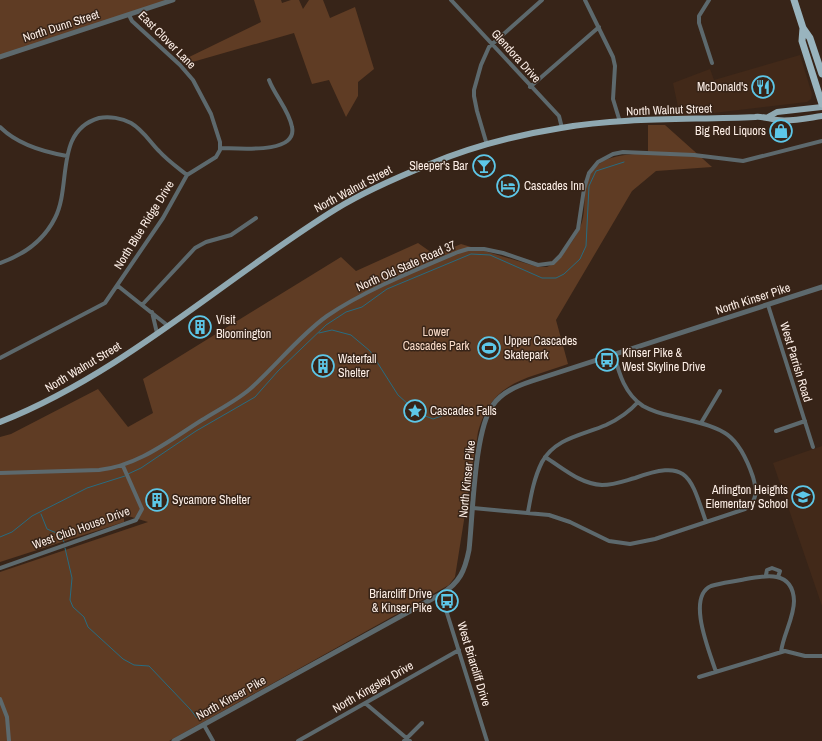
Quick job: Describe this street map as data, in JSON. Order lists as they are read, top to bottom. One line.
{"streets":{"main road":["North Walnut Street"],"street":["North Dunn Street","East Clover Lane","Glendora Drive","North Blue Ridge Drive","North Old State Road 37","North Kinser Pike","West Parrish Road","West Club House Drive","West Briarcliff Drive","North Kingsley Drive"]},"crossings":[["North Dunn Street","East Clover Lane"],["Glendora Drive","North Walnut Street"],["North Old State Road 37","West Club House Drive"],["North Kinser Pike","West Parrish Road"],["North Kinser Pike","West Briarcliff Drive"],["West Briarcliff Drive","North Kingsley Drive"]],"parks":["Lower Cascades Park"],"places":{"restaurant":["McDonald's"],"shop":["Big Red Liquors"],"bar":["Sleeper's Bar"],"hotel":["Cascades Inn"],"building":["Visit Bloomington","Waterfall Shelter","Sycamore Shelter"],"sports":["Upper Cascades Skatepark"],"bus stop":["Kinser Pike & West Skyline Drive","Briarcliff Drive & Kinser Pike"],"place":["Cascades Falls"],"school or university":["Arlington Heights Elementary School"]}}
